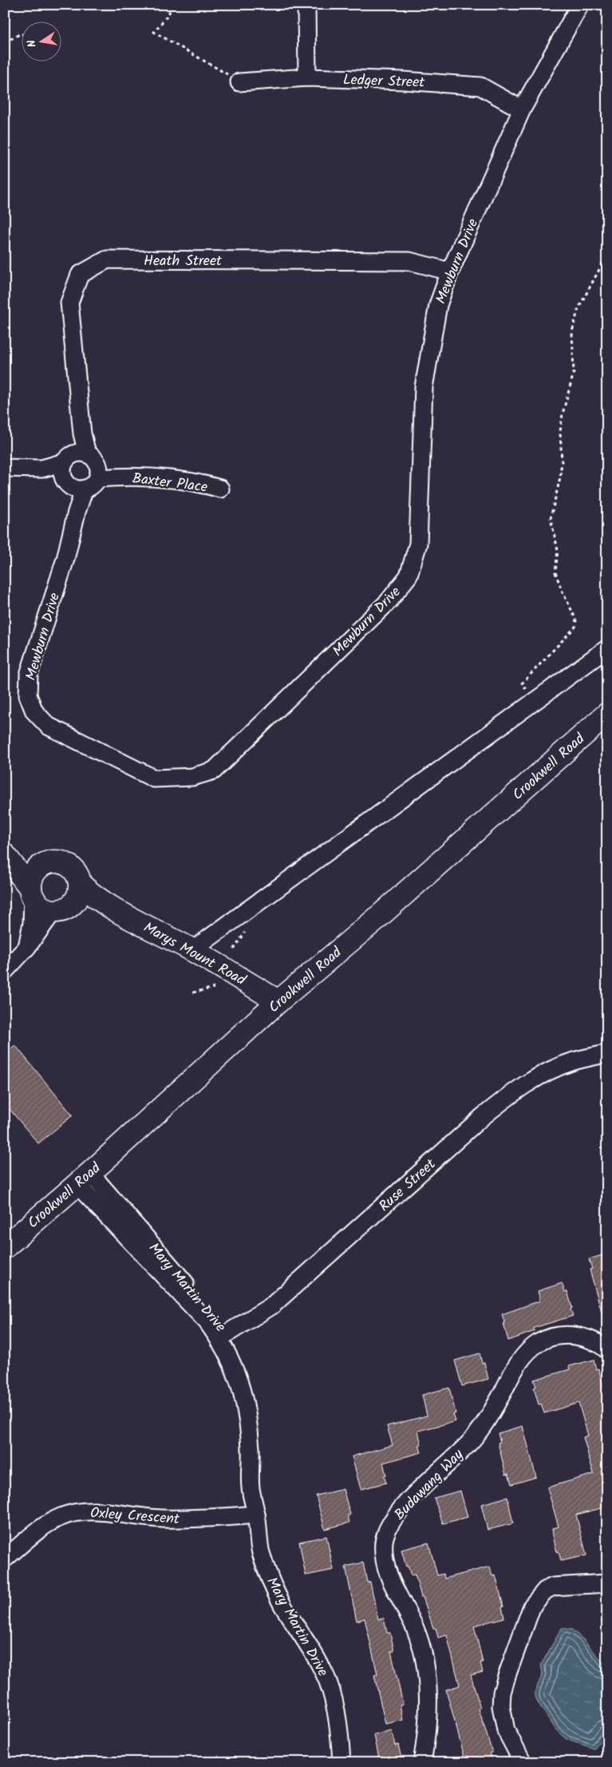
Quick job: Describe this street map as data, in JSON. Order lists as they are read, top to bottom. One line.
{"streets":{"main road":["Crookwell Road","Marys Mount Road"],"street":["Ledger Street","Heath Street","Mewburn Drive","Baxter Place","Ruse Street","Mary Martin Drive","Budawang Way","Oxley Crescent"]},"crossings":[["Ledger Street","Mewburn Drive"],["Heath Street","Mewburn Drive"],["Heath Street","Baxter Place"],["Mewburn Drive","Baxter Place"],["Crookwell Road","Marys Mount Road"],["Crookwell Road","Mary Martin Drive"],["Ruse Street","Mary Martin Drive"],["Mary Martin Drive","Oxley Crescent"]],"north":"left"}
